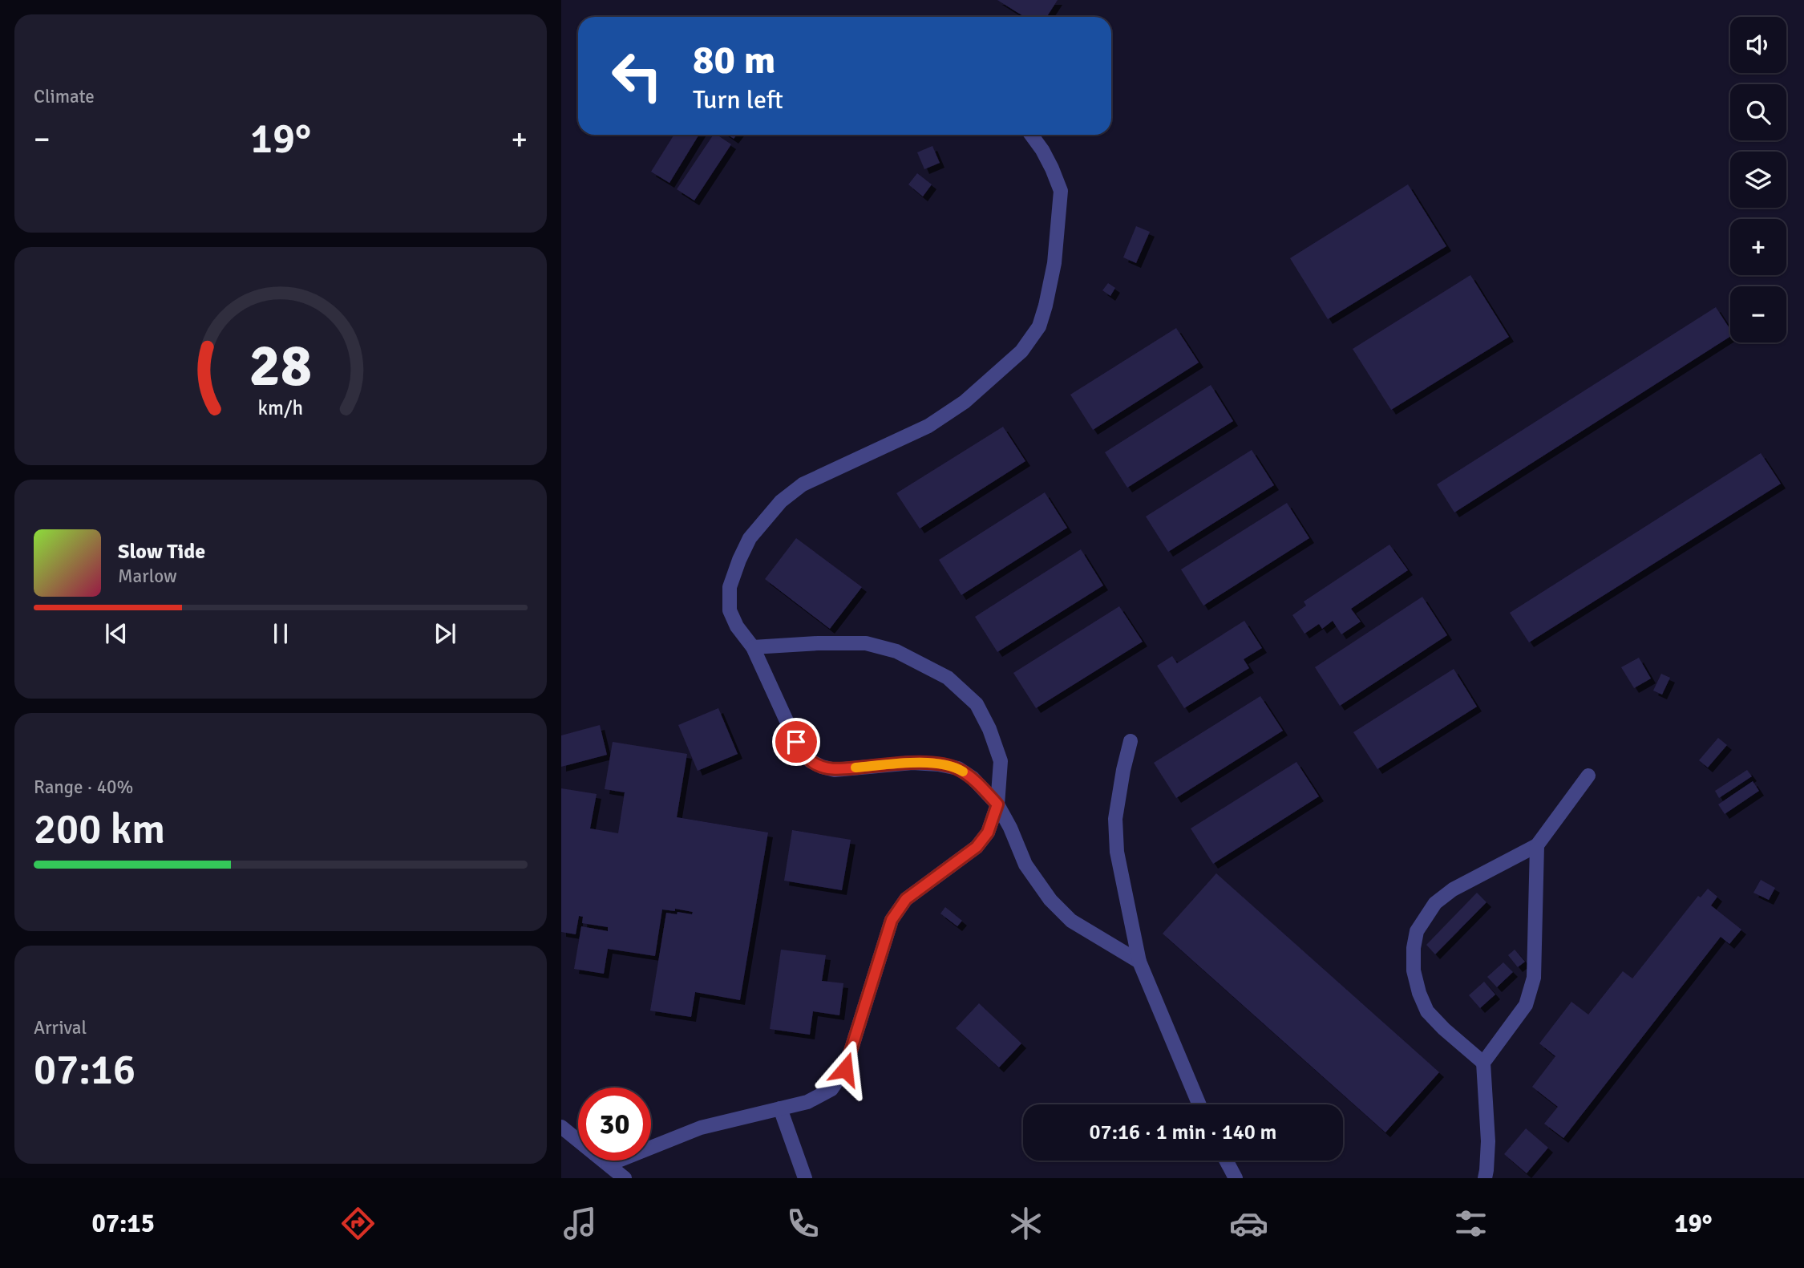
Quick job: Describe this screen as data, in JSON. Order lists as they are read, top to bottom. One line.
{"page":{"tile":["Climate",["Range · 40%","200 km"],["Arrival","07:16"]],"map_buttons":["+","−"],"turn":["80 m","Turn left"],"heat":["−","19°","+"],"song":["Slow Tide","Marlow"],"limit":"30","trip":"07:16 · 1 min · 140 m","tabs":["07:15","19°"],"gauge":["28","km/h"]}}
